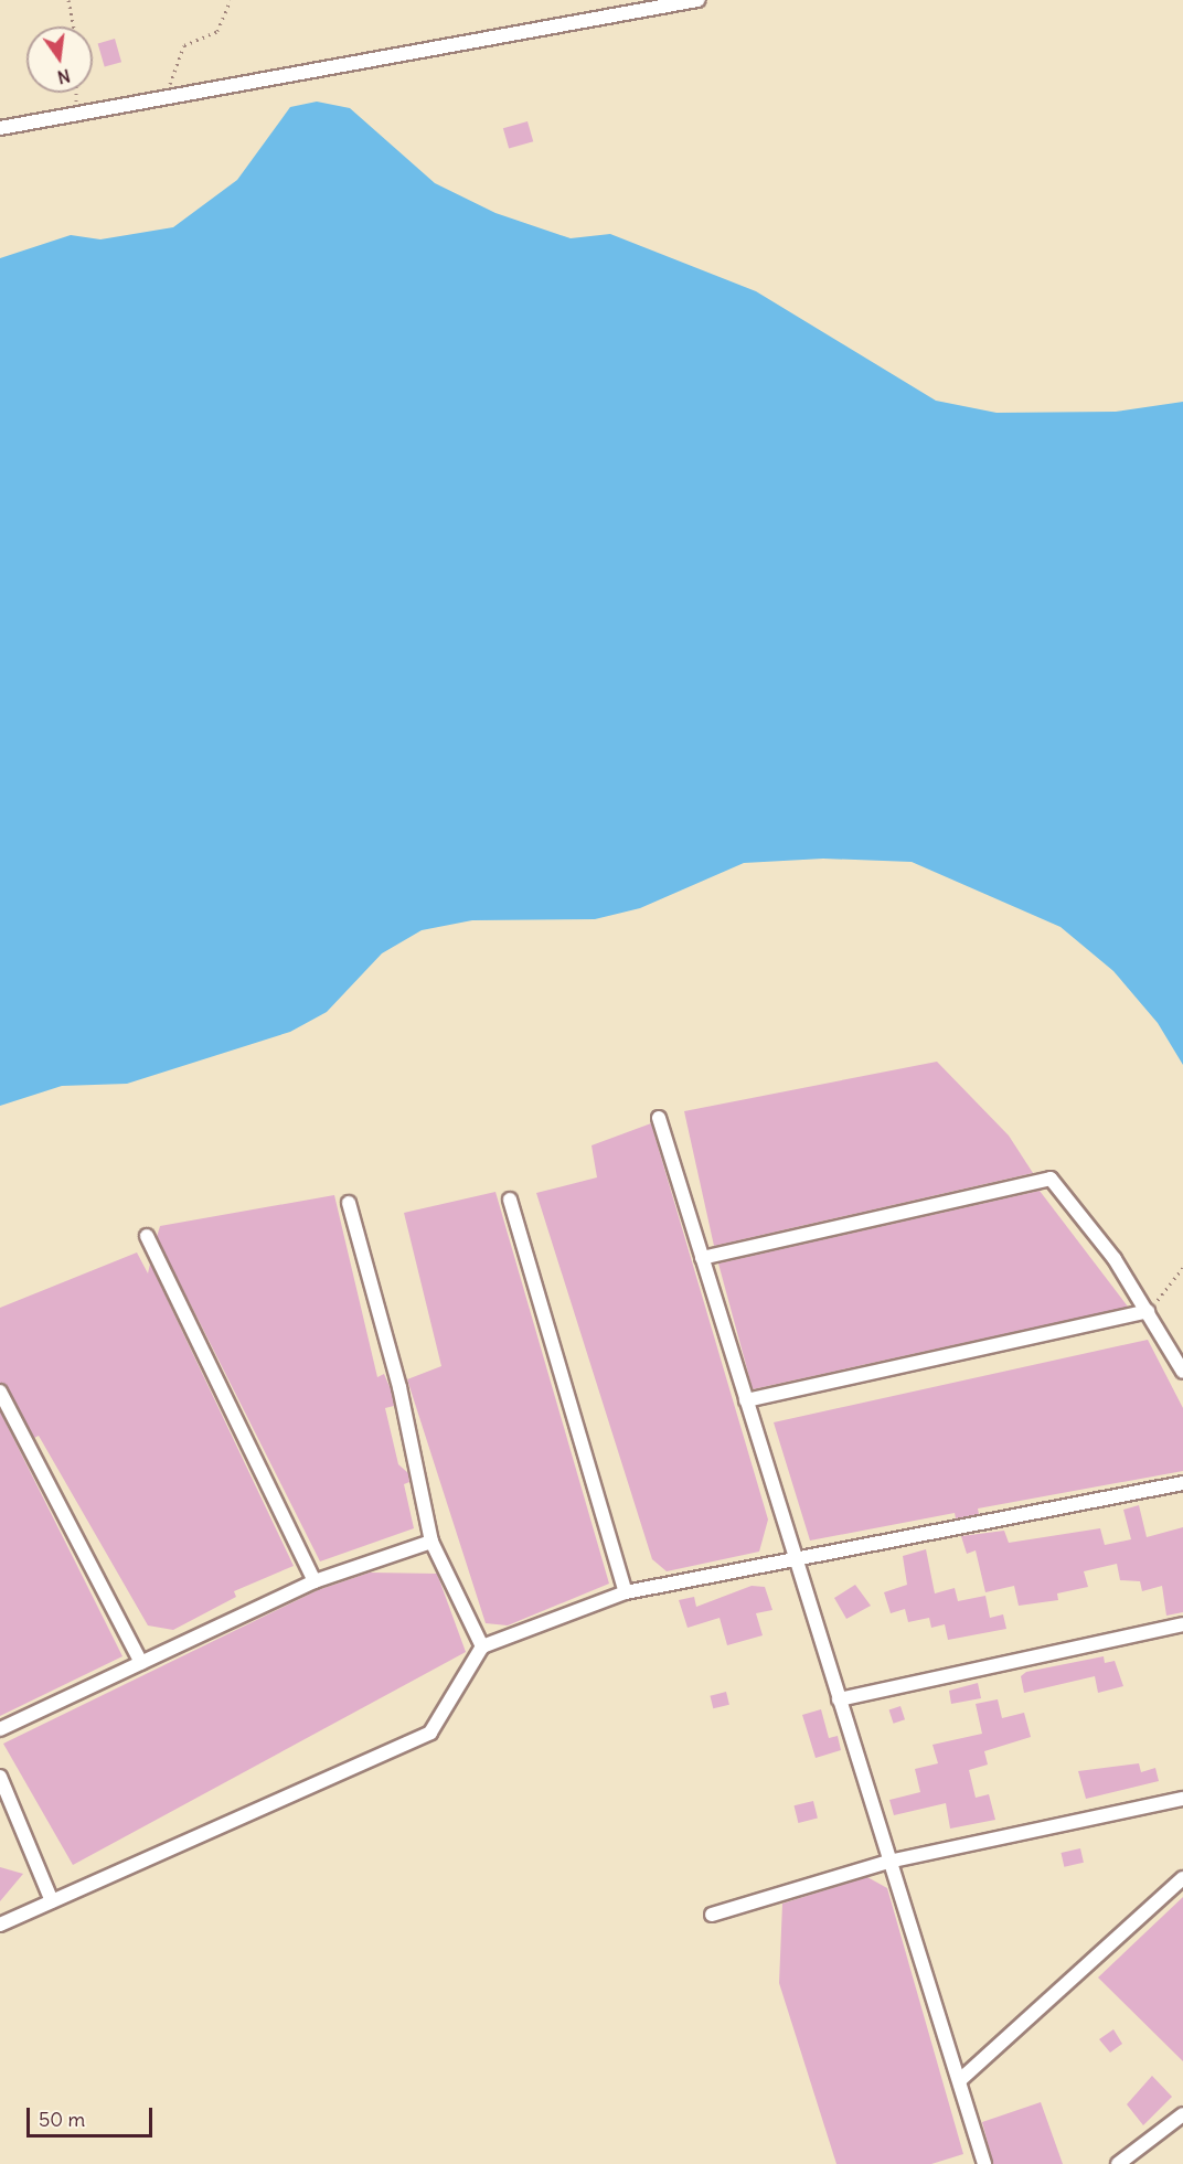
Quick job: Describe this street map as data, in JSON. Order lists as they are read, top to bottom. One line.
{"scale_bar":"50 m","north":"bottom"}
